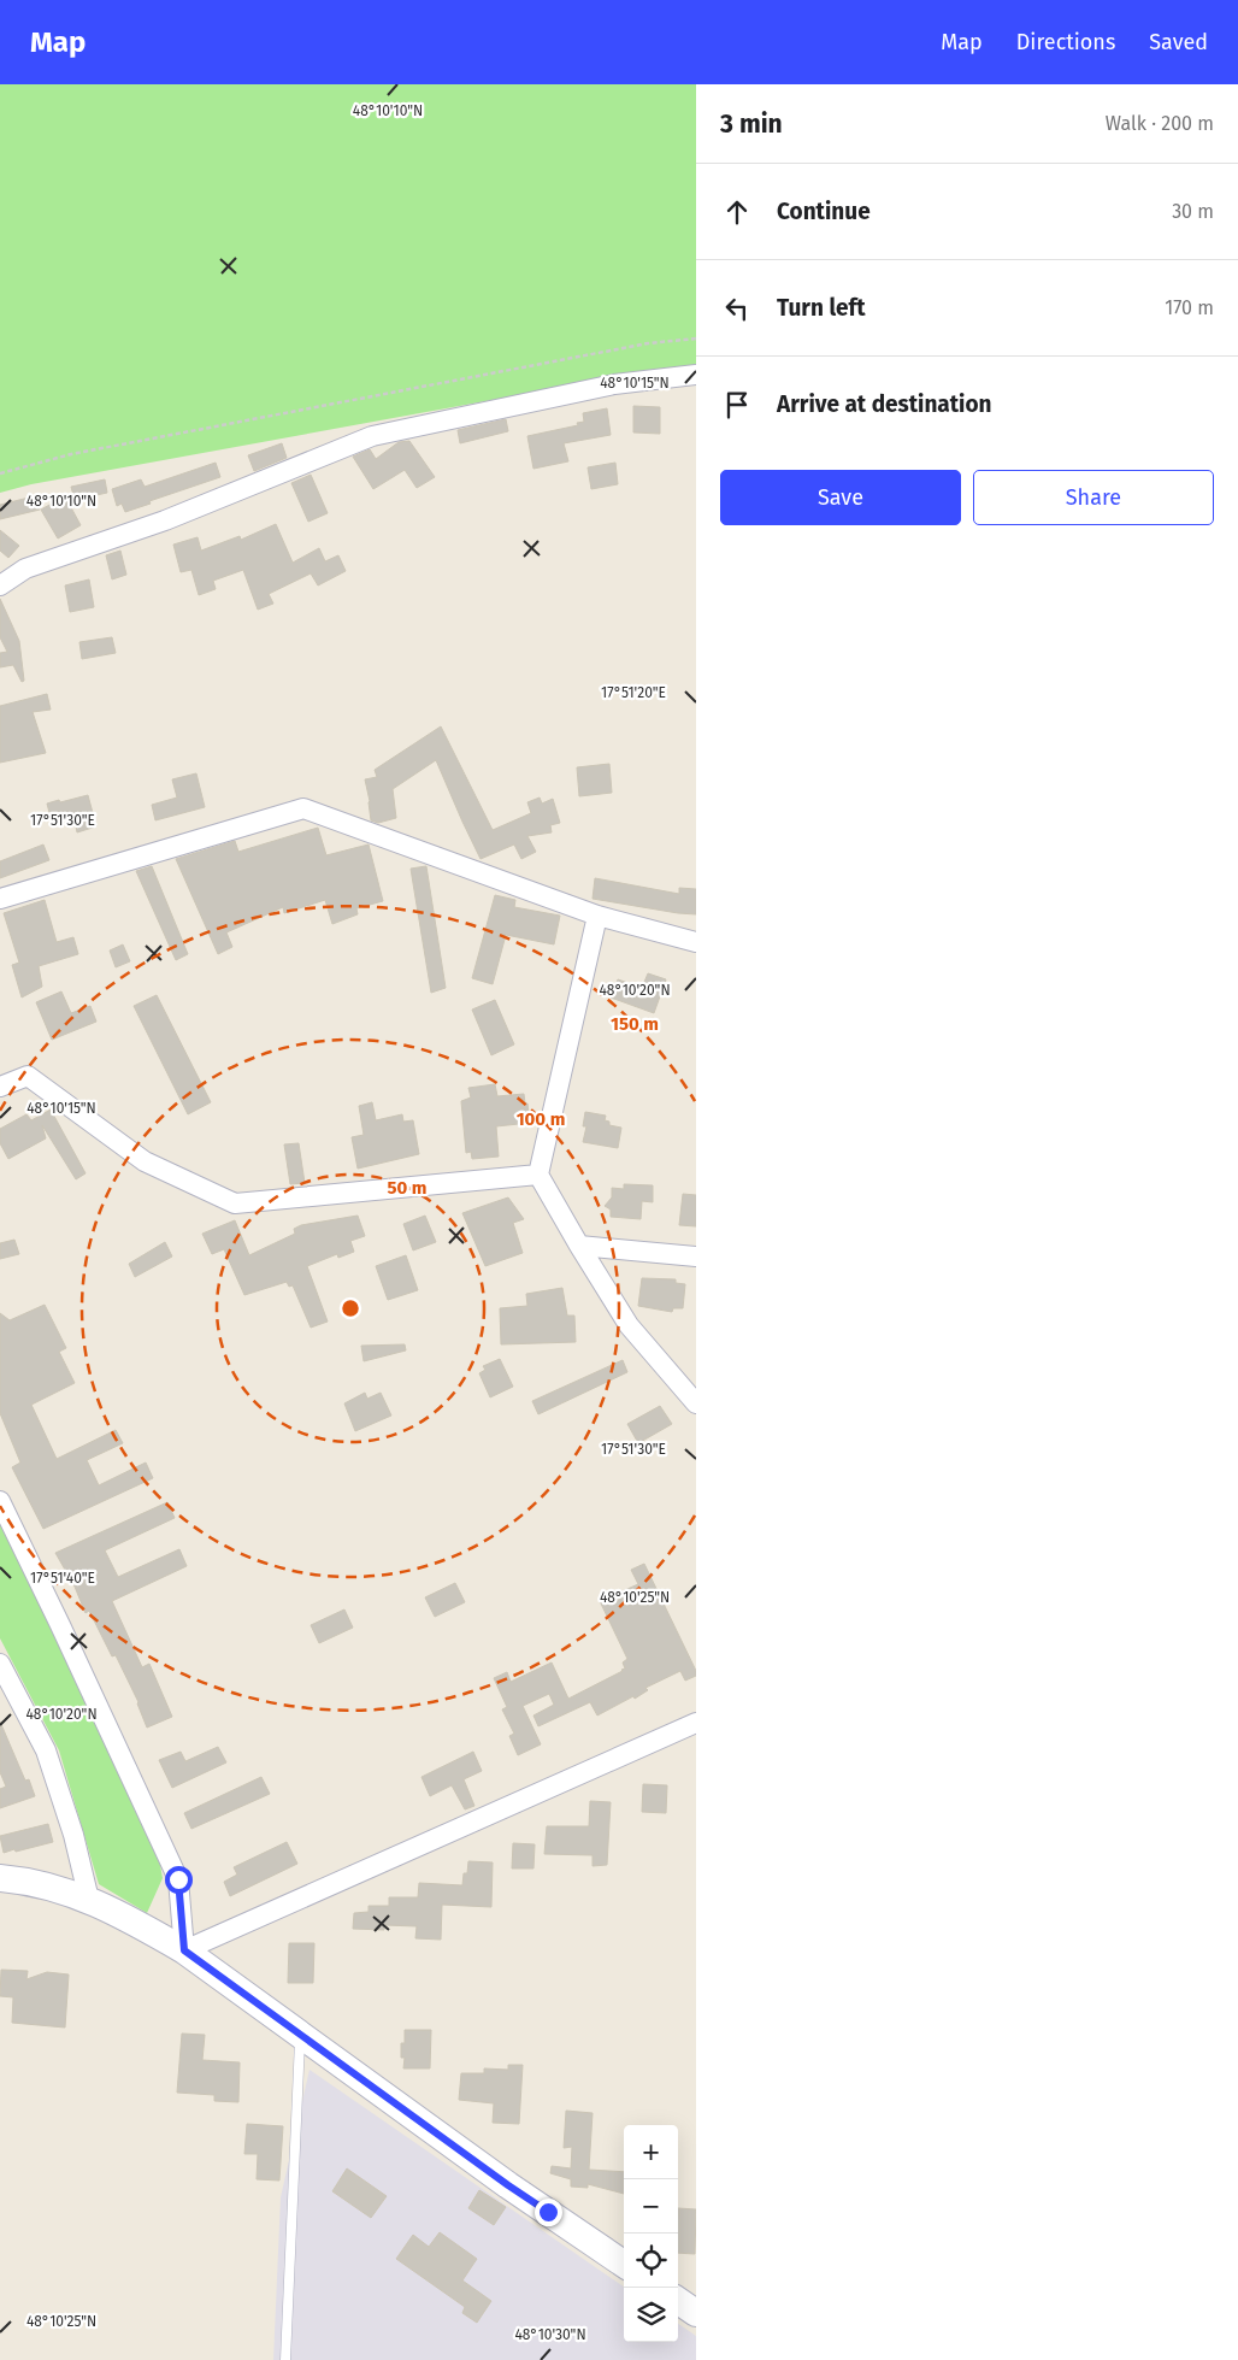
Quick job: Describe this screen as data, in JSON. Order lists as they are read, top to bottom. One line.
{"page":{"header":"Map","nav":["Map","Directions","Saved"],"heading":["3 min","Walk · 200 m"],"list":[["Continue","30 m"],["Turn left","170 m"],"Arrive at destination"],"buttons":["Save","Share"],"map_buttons":["+","−"]},"coordinates":["48°10'10\"N","48°10'15\"N","17°51'20\"E","17°51'30\"E","48°10'20\"N","17°51'40\"E","48°10'25\"N","48°10'30\"N"],"rings":["150 m","100 m","50 m"]}
